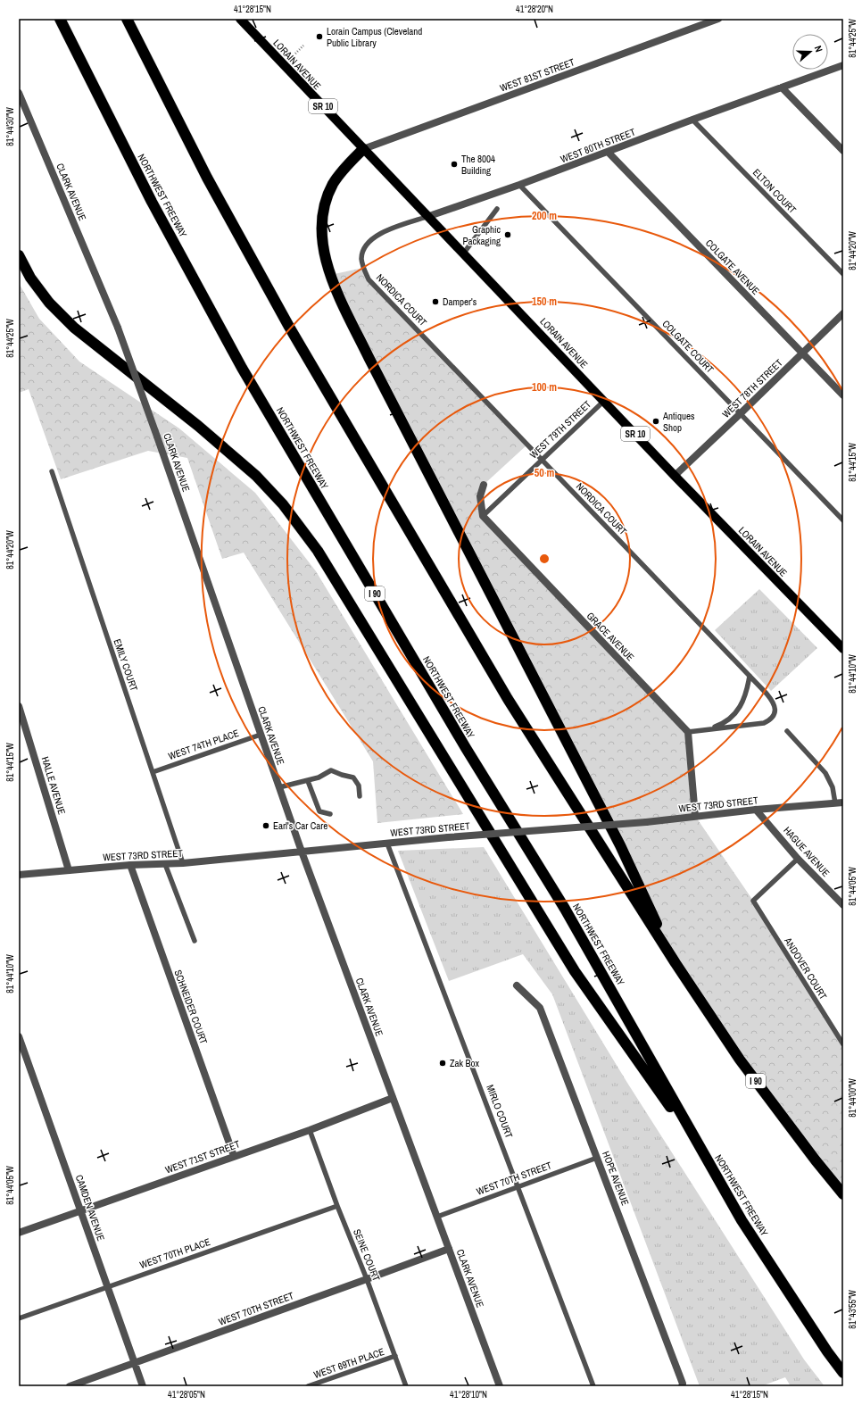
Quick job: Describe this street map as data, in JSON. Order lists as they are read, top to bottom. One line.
{"streets":{"highway":["NORTHWEST FREEWAY","I 90"],"main road":["LORAIN AVENUE","SR 10"],"street":["WEST 81ST STREET","WEST 80TH STREET","CLARK AVENUE","COLGATE AVENUE","WEST 78TH STREET","GRACE AVENUE","HALLE AVENUE","WEST 73RD STREET","HAGUE AVENUE","SCHNEIDER COURT","WEST 71ST STREET","WEST 70TH STREET","HOPE AVENUE","CAMDEN AVENUE"],"lane":["ELTON COURT","NORDICA COURT","COLGATE COURT","WEST 79TH STREET","EMILY COURT","WEST 74TH PLACE","ANDOVER COURT","MIRLO COURT","WEST 70TH PLACE","SEINE COURT","WEST 69TH PLACE"]},"crossings":[["LORAIN AVENUE","WEST 81ST STREET"],["LORAIN AVENUE","WEST 80TH STREET"],["LORAIN AVENUE","WEST 78TH STREET"],["LORAIN AVENUE","WEST 79TH STREET"],["WEST 80TH STREET","ELTON COURT"],["WEST 80TH STREET","COLGATE AVENUE"],["WEST 80TH STREET","NORDICA COURT"],["WEST 80TH STREET","COLGATE COURT"],["CLARK AVENUE","WEST 74TH PLACE"],["CLARK AVENUE","WEST 73RD STREET"],["CLARK AVENUE","WEST 71ST STREET"],["CLARK AVENUE","WEST 70TH STREET"],["COLGATE AVENUE","WEST 78TH STREET"],["NORDICA COURT","WEST 79TH STREET"],["COLGATE COURT","WEST 78TH STREET"],["WEST 79TH STREET","GRACE AVENUE"],["EMILY COURT","WEST 74TH PLACE"],["EMILY COURT","WEST 73RD STREET"],["HALLE AVENUE","WEST 73RD STREET"],["WEST 73RD STREET","HAGUE AVENUE"],["WEST 73RD STREET","SCHNEIDER COURT"],["WEST 73RD STREET","MIRLO COURT"],["HAGUE AVENUE","ANDOVER COURT"],["SCHNEIDER COURT","WEST 71ST STREET"],["MIRLO COURT","WEST 70TH STREET"],["WEST 71ST STREET","CAMDEN AVENUE"],["WEST 71ST STREET","SEINE COURT"],["WEST 70TH STREET","HOPE AVENUE"],["WEST 70TH STREET","CAMDEN AVENUE"],["WEST 70TH STREET","SEINE COURT"],["CAMDEN AVENUE","WEST 70TH PLACE"],["WEST 70TH PLACE","SEINE COURT"],["SEINE COURT","WEST 69TH PLACE"]],"places":["Lorain Campus (Cleveland Public Library","The 8004 Building","Graphic Packaging","Damper's","Antiques Shop","Earl's Car Care","Zak Box"],"north":"right","coordinates":["41°28'15\"N","41°28'20\"N","81°44'25\"W","81°44'30\"W","81°44'20\"W","81°44'15\"W","81°44'10\"W","81°44'05\"W","81°44'00\"W","81°43'55\"W","41°28'05\"N","41°28'10\"N"],"rings":["200 m","150 m","100 m","50 m"]}
